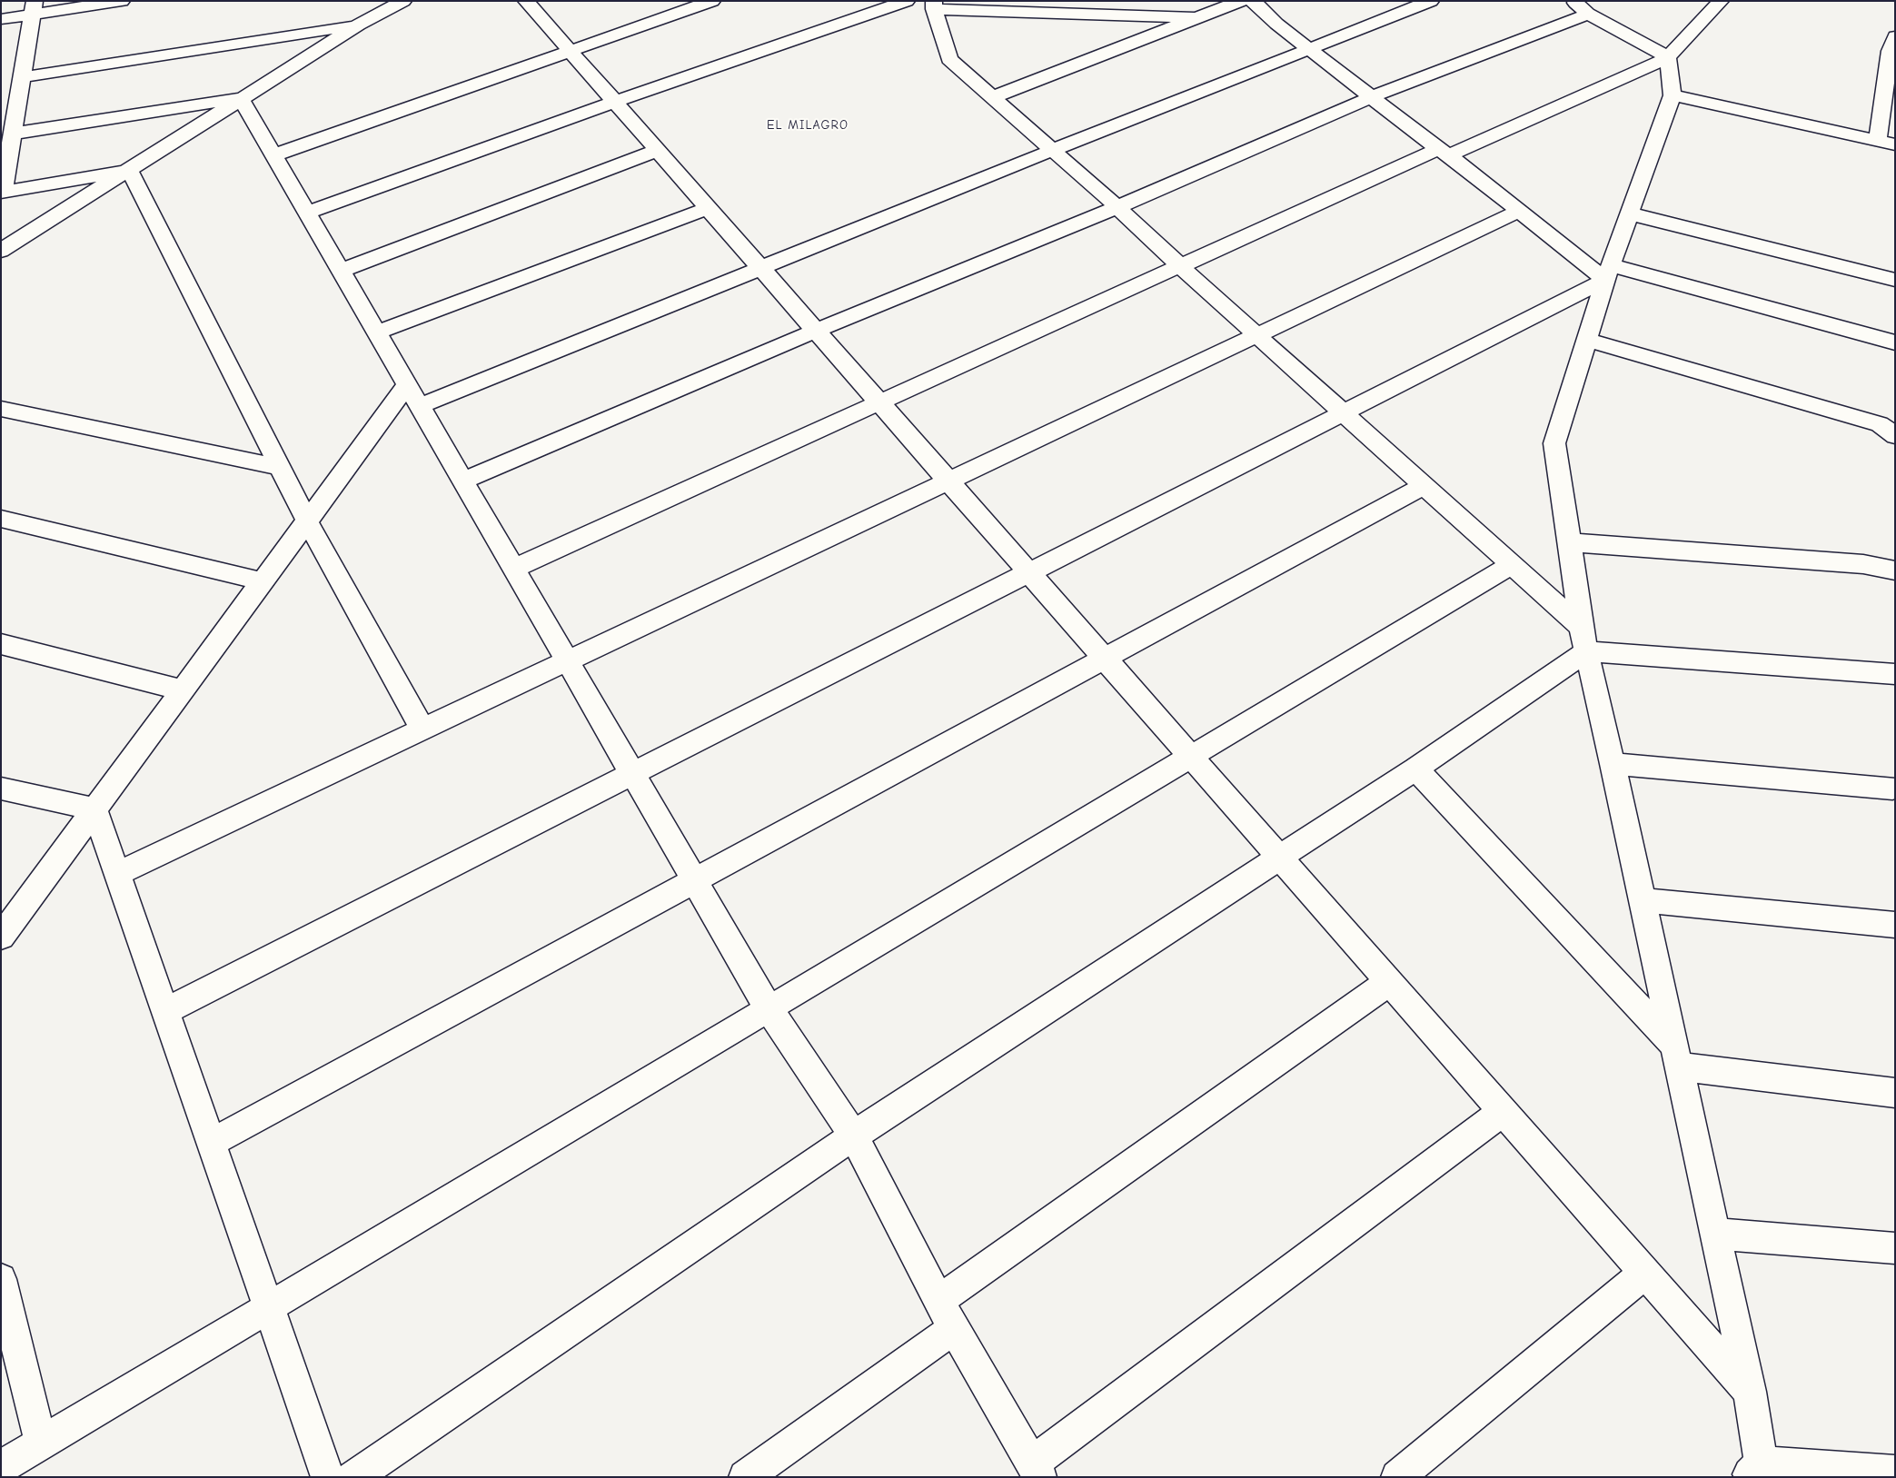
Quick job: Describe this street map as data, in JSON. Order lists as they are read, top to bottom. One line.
{"districts":["EL MILAGRO"]}
